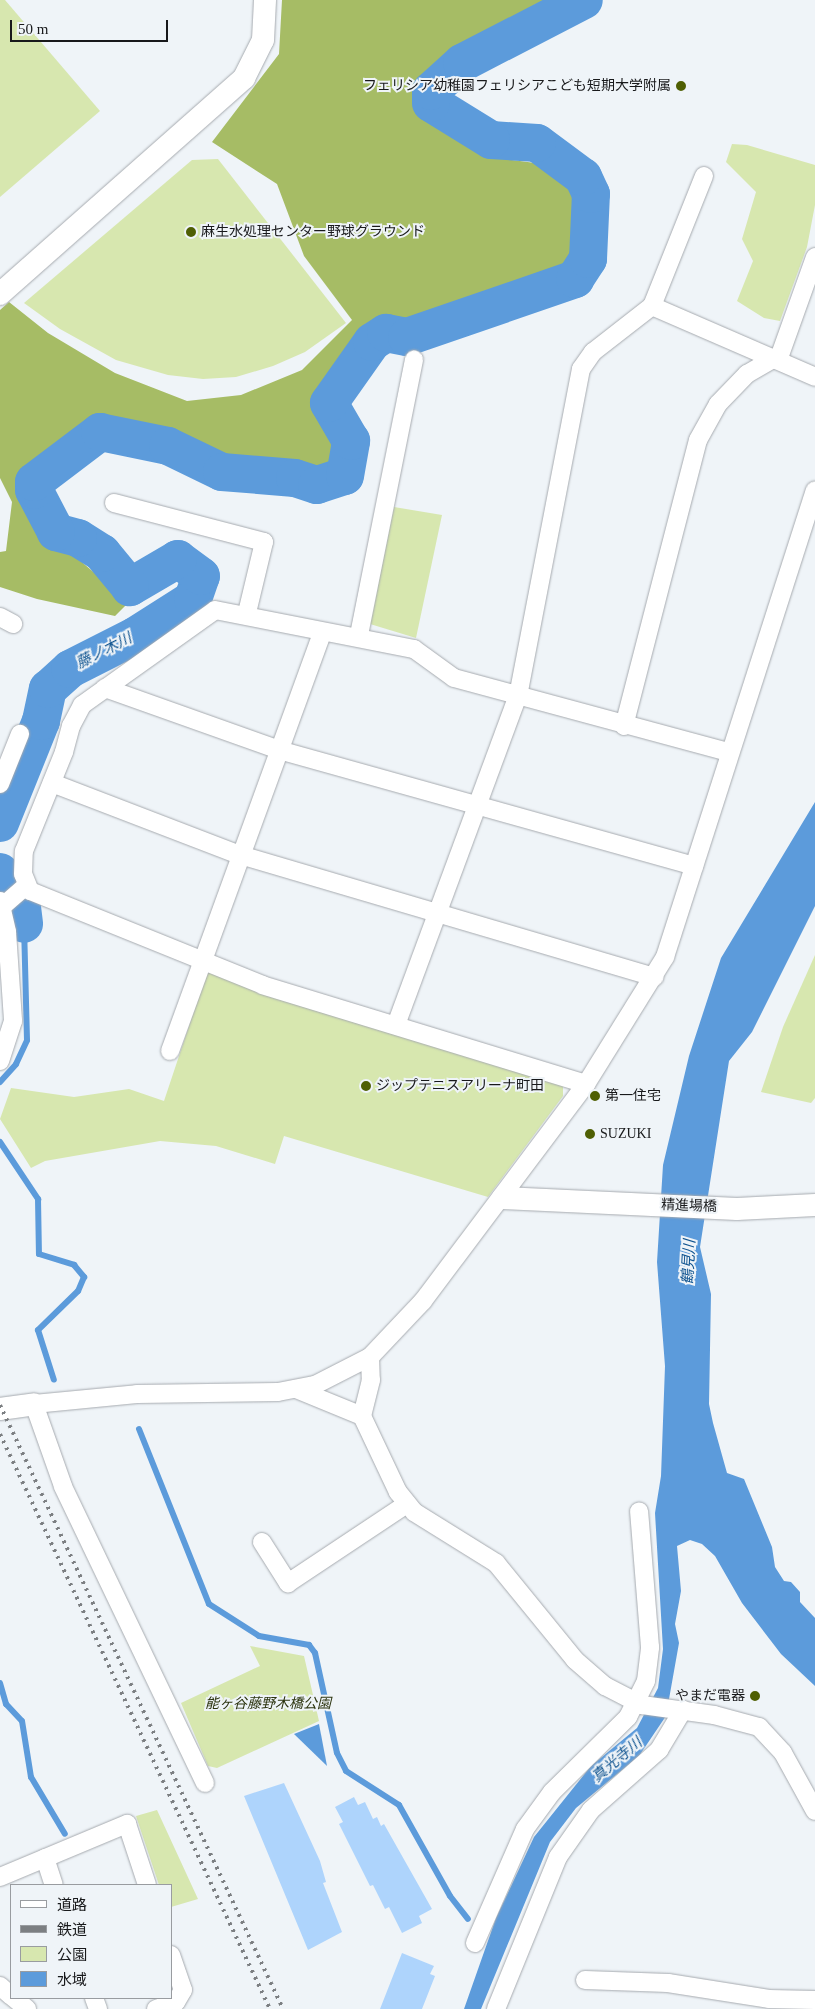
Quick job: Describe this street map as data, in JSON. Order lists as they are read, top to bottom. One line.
{"streets":{"street":["精進場橋"]},"water":["藤ノ木川","鶴見川","真光寺川"],"parks":["能ヶ谷藤野木橋公園"],"places":["フェリシア幼稚園フェリシアこども短期大学附属","麻生水処理センター野球グラウンド","ジップテニスアリーナ町田","第一住宅","SUZUKI","やまだ電器"],"legend":["道路","鉄道","公園","水域"],"scale_bar":"50 m"}
